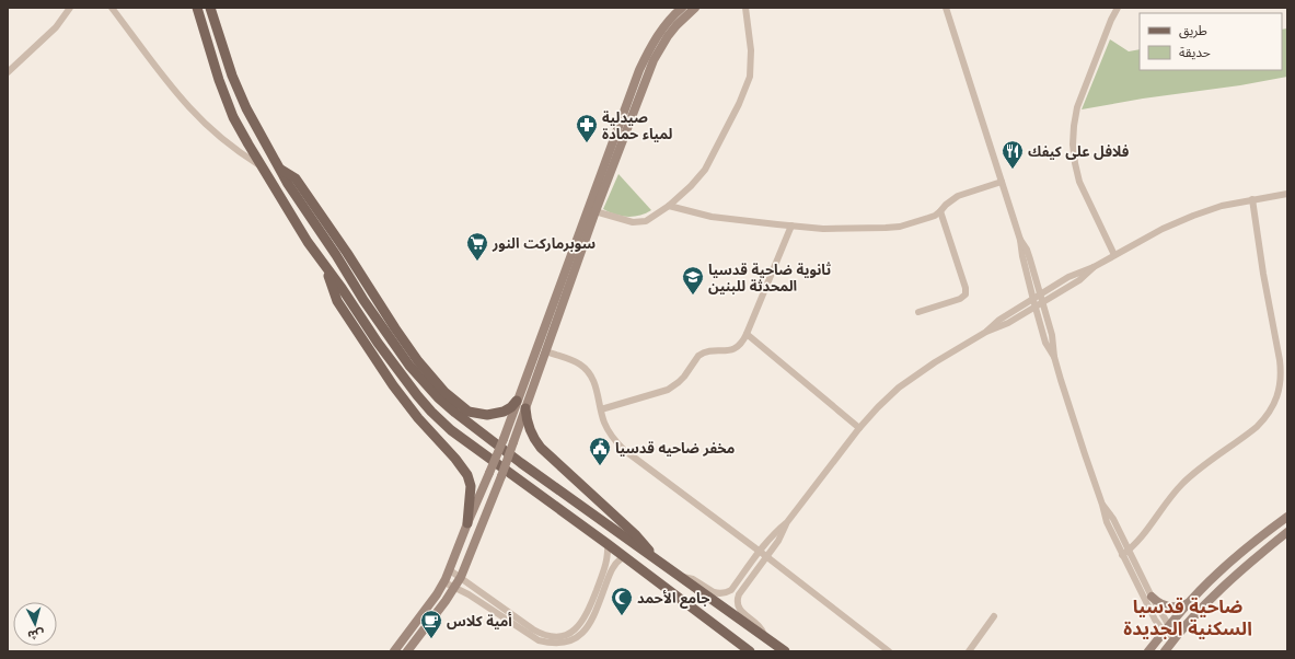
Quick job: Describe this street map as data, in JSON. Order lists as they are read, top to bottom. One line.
{"districts":["ضاحية قدسيا السكنية الجديدة"],"places":{"pharmacy":["صيدلية لمياء حمادة"],"restaurant":["فلافل على كيفك"],"supermarket":["سوبرماركت النور"],"school or university":["ثانوية ضاحية قدسيا المحدثة للبنين"],"public building":["مخفر ضاحيه قدسيا"],"mosque":["جامع الأحمد"],"cafe":["أمية كلاس"]},"legend":["طريق","حديقة"],"north":"bottom"}
